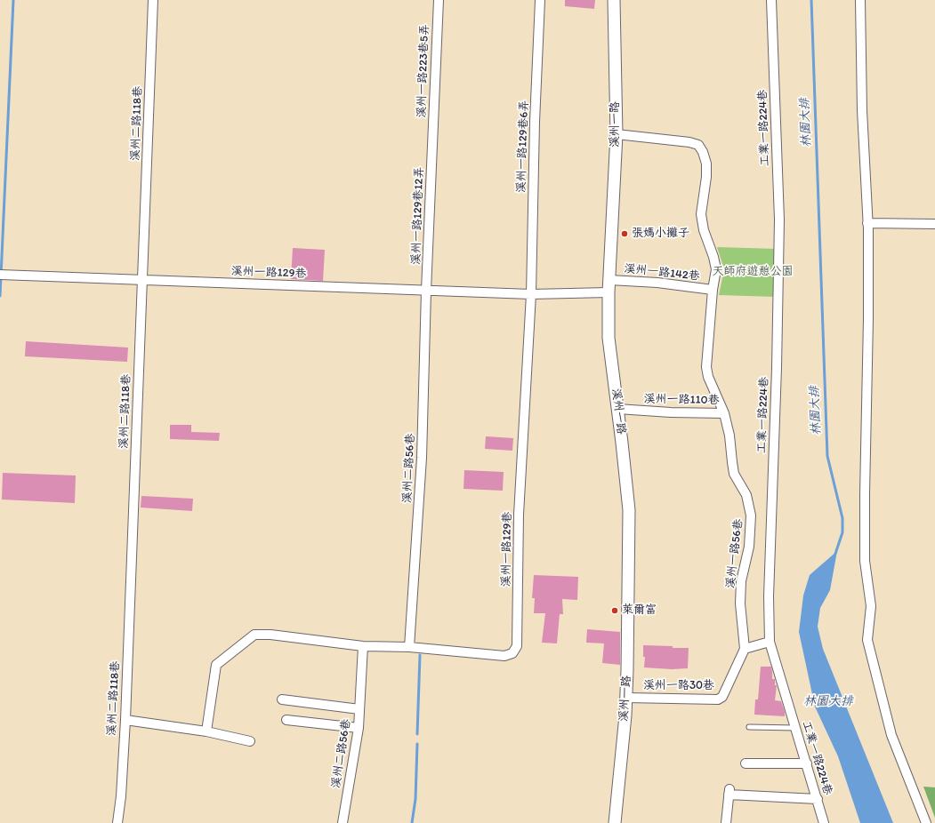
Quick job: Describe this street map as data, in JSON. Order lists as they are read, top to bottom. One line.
{"streets":{"street":["溪州一路223巷5弄","溪州二路118巷","溪州一路","工業一路224巷","溪州一路129巷6弄","溪州一路129巷12弄","溪州一路129巷","溪州一路142巷","溪州一路110巷","溪州二路56巷","溪州一路56巷","溪州一路30巷"]},"crossings":[["溪州一路223巷5弄","溪州一路129巷12弄"],["溪州二路118巷","溪州一路129巷"],["溪州一路","溪州一路129巷"],["溪州一路","溪州一路142巷"],["溪州一路","溪州一路110巷"],["溪州一路","溪州一路30巷"],["溪州一路129巷6弄","溪州一路129巷"],["溪州一路129巷12弄","溪州一路129巷"],["溪州一路129巷12弄","溪州二路56巷"],["溪州一路129巷","溪州二路56巷"],["溪州一路142巷","溪州一路110巷"],["溪州一路110巷","溪州一路56巷"],["溪州一路56巷","溪州一路30巷"]],"water":["林園大排"],"parks":["天師府遊憩公園"],"places":["張媽小攤子","萊爾富"]}
